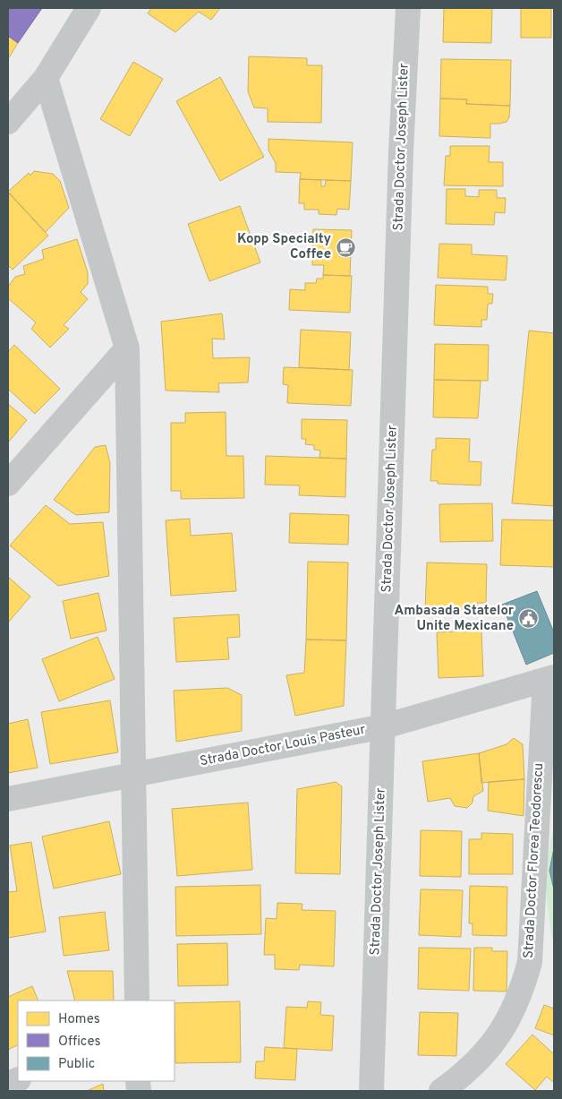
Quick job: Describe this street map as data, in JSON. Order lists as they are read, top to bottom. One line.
{"streets":{"street":["Strada Doctor Joseph Lister","Strada Doctor Louis Pasteur","Strada Doctor Florea Teodorescu"]},"crossings":[["Strada Doctor Joseph Lister","Strada Doctor Louis Pasteur"],["Strada Doctor Louis Pasteur","Strada Doctor Florea Teodorescu"]],"places":{"cafe":["Kopp Specialty Coffee"],"public building":["Ambasada Statelor Unite Mexicane"]},"legend":["Homes","Offices","Public"]}
